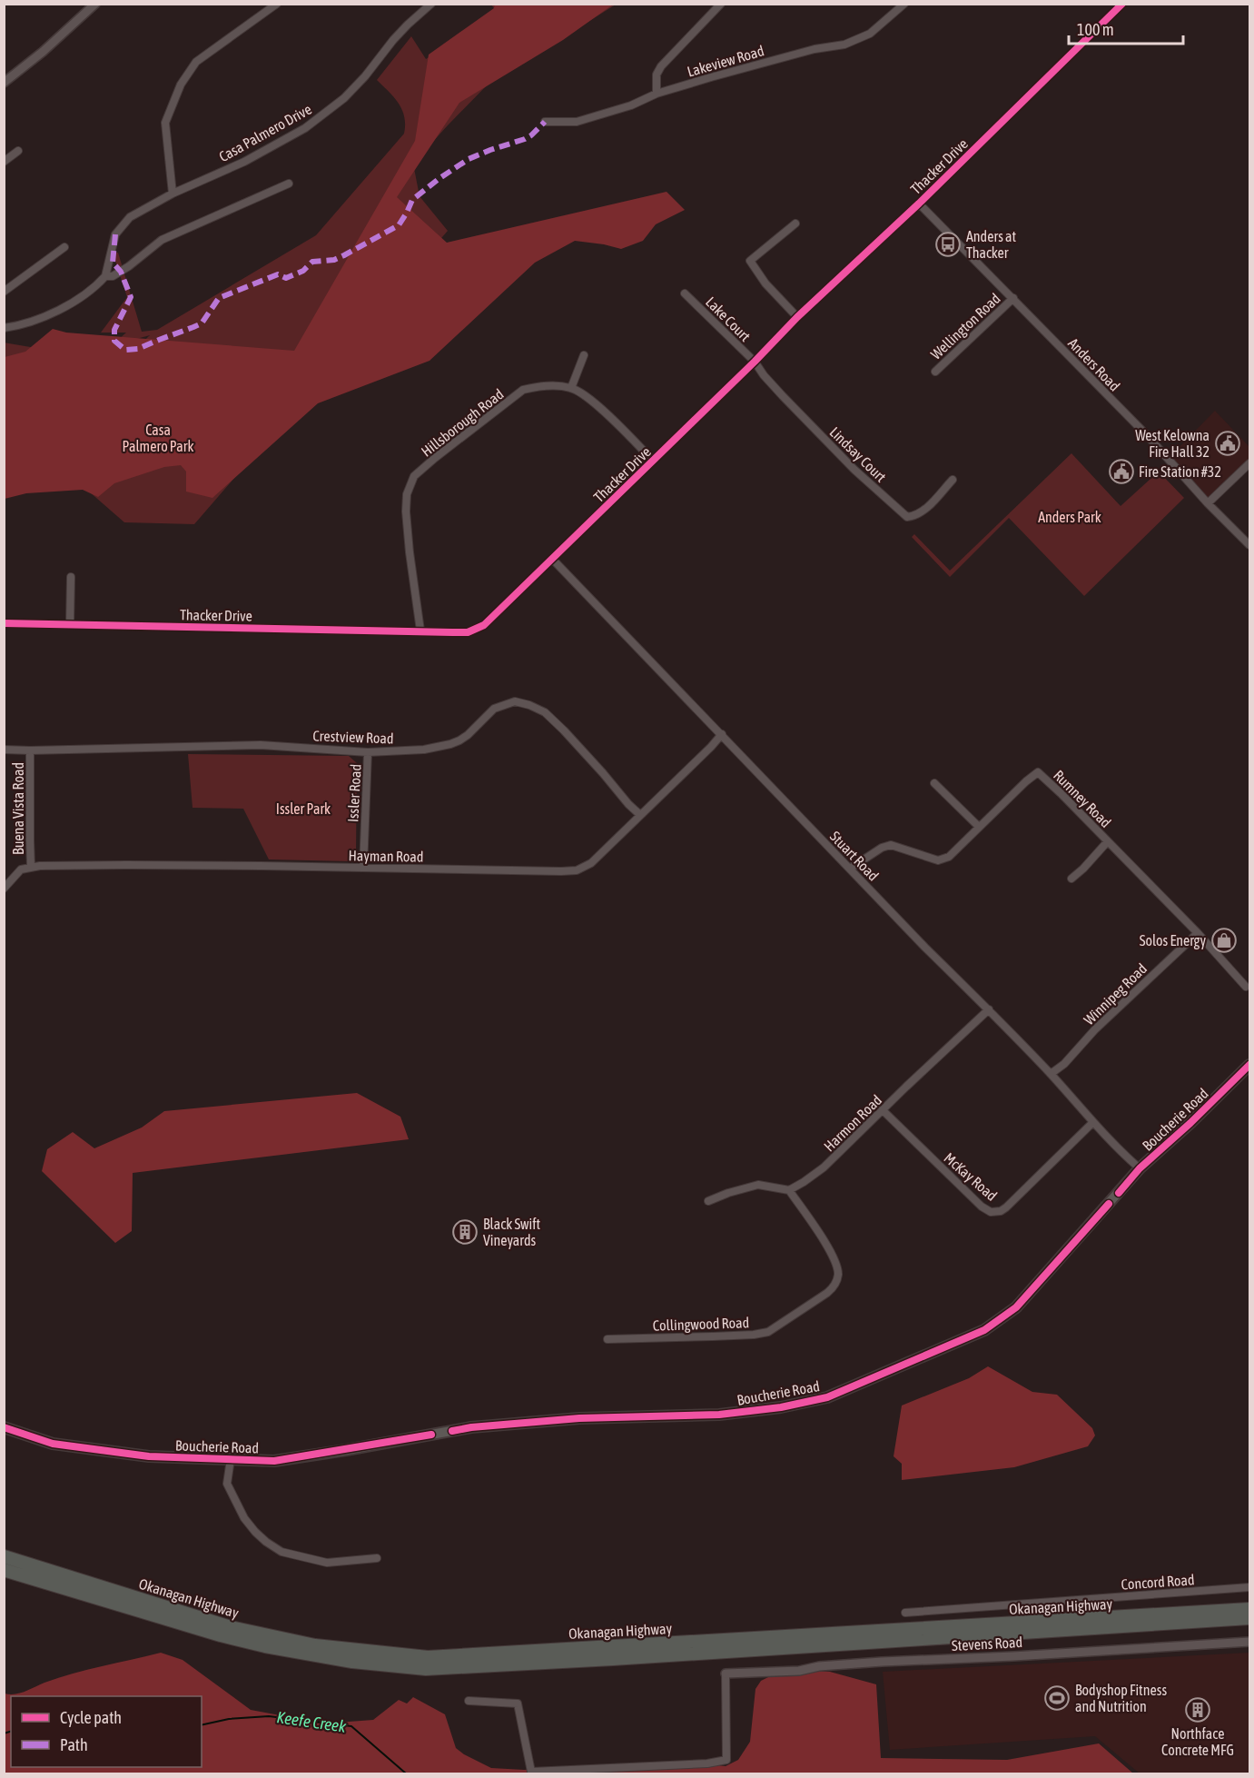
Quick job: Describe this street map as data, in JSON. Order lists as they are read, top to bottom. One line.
{"streets":{"highway":["Okanagan Highway"],"main road":["Boucherie Road"],"street":["Lakeview Road","Casa Palmero Drive","Thacker Drive","Lake Court","Wellington Road","Anders Road","Hillsborough Road","Lindsay Court","Crestview Road","Issler Road","Rumney Road","Buena Vista Road","Hayman Road","Stuart Road","Winnipeg Road","Harmon Road","McKay Road","Collingwood Road","Concord Road","Stevens Road"]},"crossings":[["Thacker Drive","Lake Court"],["Thacker Drive","Anders Road"],["Thacker Drive","Hillsborough Road"],["Thacker Drive","Lindsay Court"],["Thacker Drive","Stuart Road"],["Lake Court","Lindsay Court"],["Wellington Road","Anders Road"],["Crestview Road","Issler Road"],["Crestview Road","Buena Vista Road"],["Crestview Road","Hayman Road"],["Issler Road","Hayman Road"],["Rumney Road","Stuart Road"],["Rumney Road","Winnipeg Road"],["Buena Vista Road","Hayman Road"],["Hayman Road","Stuart Road"],["Stuart Road","Winnipeg Road"],["Stuart Road","Boucherie Road"],["Stuart Road","Harmon Road"],["Stuart Road","McKay Road"],["Harmon Road","McKay Road"],["Harmon Road","Collingwood Road"]],"water":["Keefe Creek"],"parks":["Casa Palmero Park","Anders Park","Issler Park"],"places":{"bus stop":["Anders at Thacker"],"public building":["West Kelowna Fire Hall 32","Fire Station #32"],"shop":["Solos Energy"],"building":["Black Swift Vineyards","Northface Concrete MFG"],"sports":["Bodyshop Fitness and Nutrition"]},"legend":["Cycle path","Path"],"scale_bar":"100 m"}
